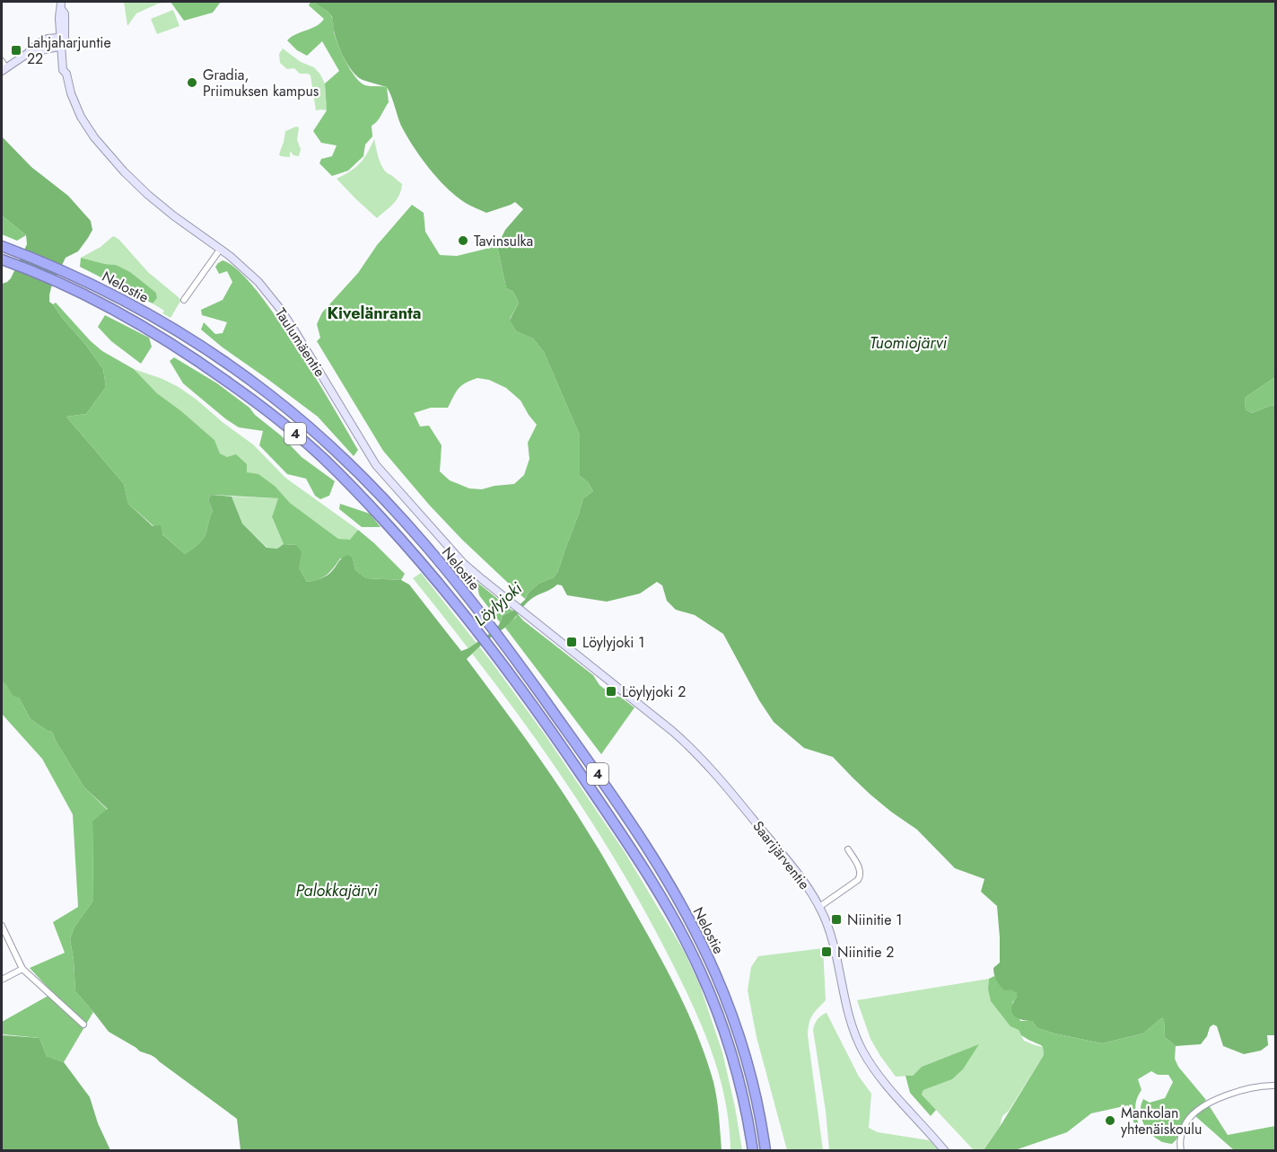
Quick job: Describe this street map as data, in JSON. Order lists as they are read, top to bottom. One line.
{"streets":{"highway":["Nelostie","4"],"main road":["Taulumäentie","Saarijärventie"]},"crossings":[["Taulumäentie","Saarijärventie"]],"districts":["Kivelänranta"],"water":["Tuomiojärvi","Löylyjoki","Palokkajärvi"],"places":{"transit":["Lahjaharjuntie 22","Löylyjoki 1","Löylyjoki 2","Niinitie 1","Niinitie 2"],"other":["Gradia, Priimuksen kampus","Tavinsulka","Mankolan yhtenäiskoulu"]}}
